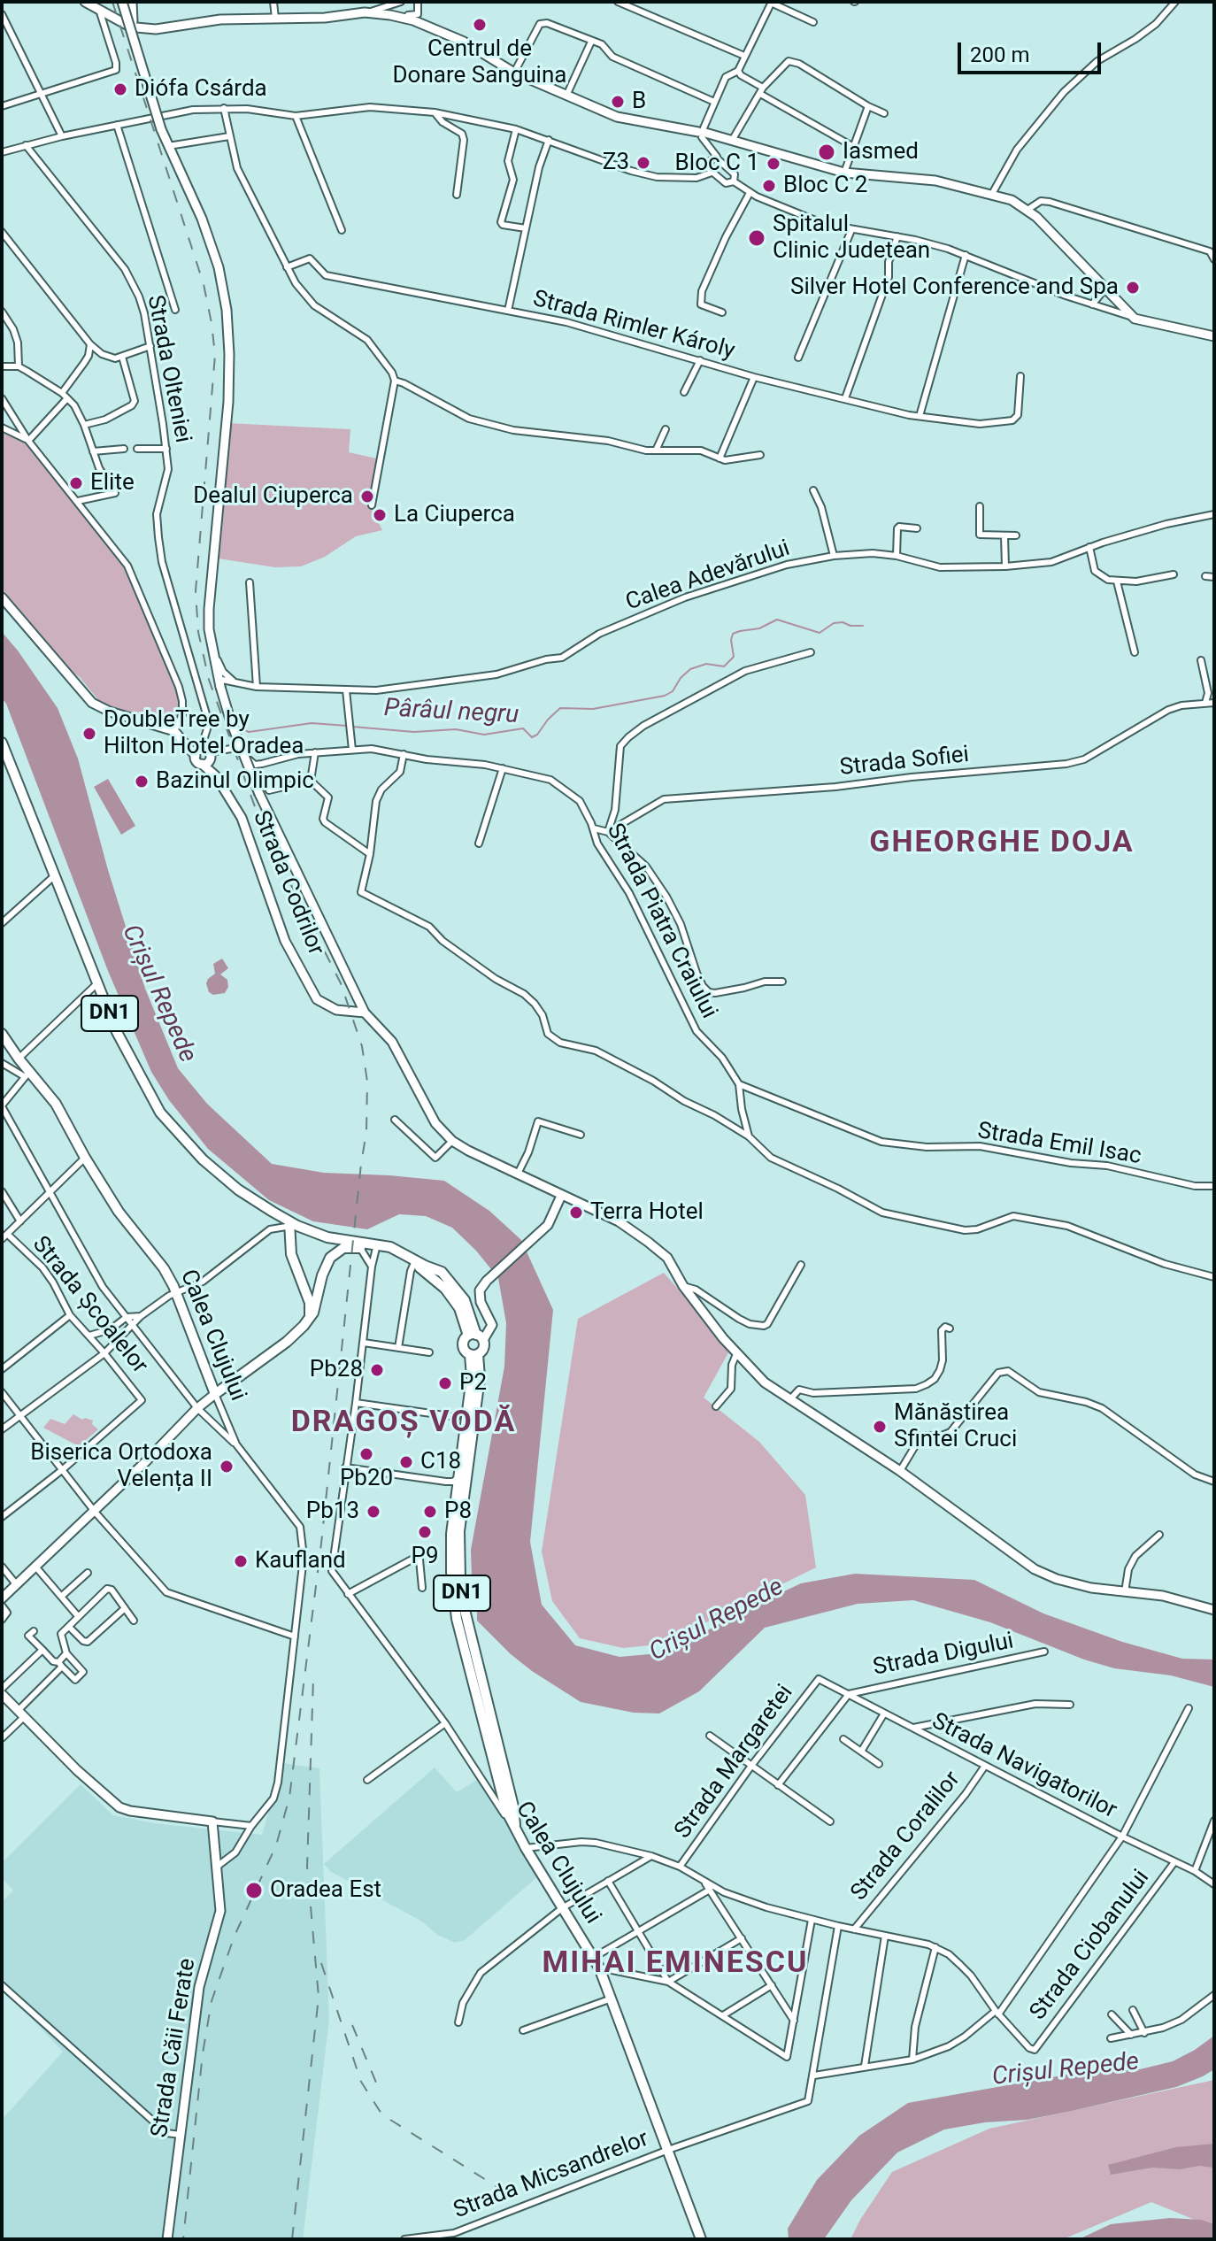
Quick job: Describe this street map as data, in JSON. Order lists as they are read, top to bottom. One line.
{"streets":{"main road":["Strada Codrilor","DN1","Calea Clujului","Strada Căii Ferate"],"street":["Strada Rimler Károly","Strada Olteniei","Calea Adevărului","Strada Sofiei","Strada Piatra Craiului","Strada Emil Isac","Strada Școalelor","Strada Digului","Strada Margaretei","Strada Navigatorilor","Strada Coralilor","Strada Ciobanului","Strada Micsandrelor"]},"crossings":[["Strada Olteniei","Strada Codrilor"],["Strada Olteniei","Strada Piatra Craiului"],["Strada Codrilor","Strada Piatra Craiului"],["Strada Piatra Craiului","Strada Emil Isac"],["DN1","Calea Clujului"],["Calea Clujului","Strada Micsandrelor"],["Strada Digului","Strada Navigatorilor"],["Strada Margaretei","Strada Navigatorilor"],["Strada Navigatorilor","Strada Coralilor"],["Strada Navigatorilor","Strada Ciobanului"]],"districts":["GHEORGHE DOJA","DRAGOȘ VODĂ","MIHAI EMINESCU"],"water":["Pârâul negru","Crișul Repede"],"places":["Centrul de Donare Sanguina","Diófa Csárda","B","Iasmed","Z3","Bloc C 1","Bloc C 2","Spitalul Clinic Judetean","Silver Hotel Conference and Spa","Elite","Dealul Ciuperca","La Ciuperca","DoubleTree by Hilton Hotel Oradea","Bazinul Olimpic","Terra Hotel","Pb28","P2","Mănăstirea Sfintei Cruci","Pb20","C18","Biserica Ortodoxa Velența II","Pb13","P8","P9","Kaufland","Oradea Est"],"scale_bar":"200 m"}
